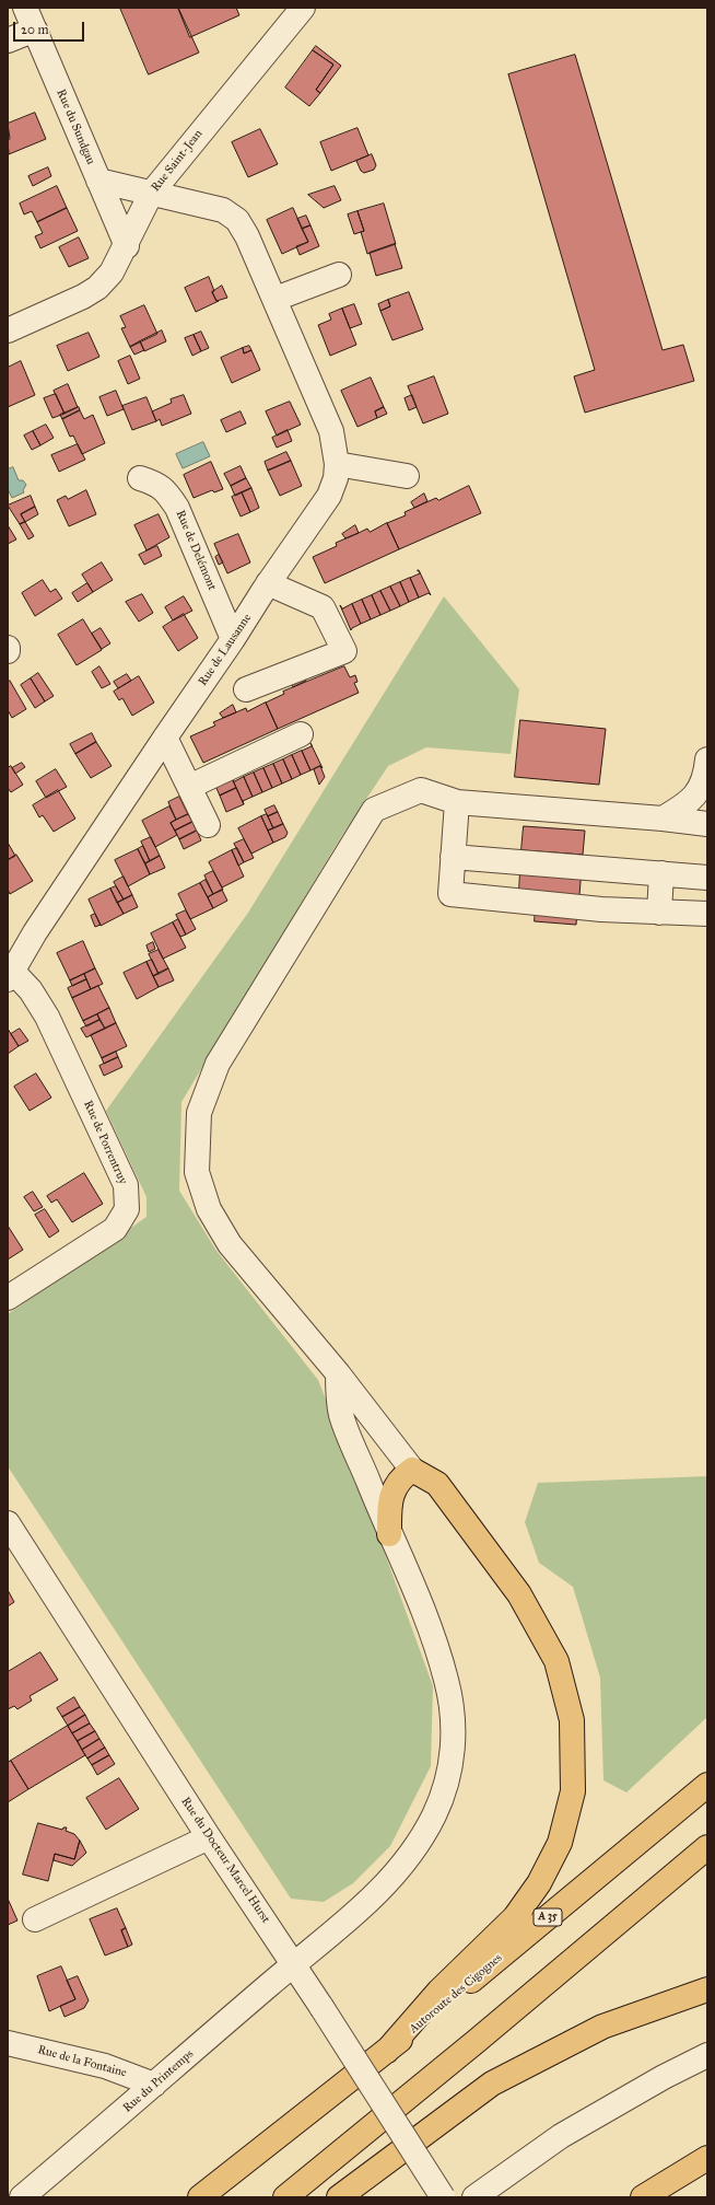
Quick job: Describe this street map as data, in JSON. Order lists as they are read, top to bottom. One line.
{"streets":{"main road":["A 35","Autoroute des Cigognes"],"street":["Rue du Sundgau","Rue Saint-Jean","Rue de Delémont","Rue de Lausanne","Rue de Porrentruy","Rue du Docteur Marcel Hurst","Rue de la Fontaine","Rue du Printemps"]},"crossings":[["Rue du Sundgau","Rue Saint-Jean"],["Rue du Sundgau","Rue de Lausanne"],["Rue Saint-Jean","Rue de Lausanne"],["Rue de Delémont","Rue de Lausanne"],["Rue de Lausanne","Rue de Porrentruy"],["Rue du Docteur Marcel Hurst","Rue du Printemps"],["Rue de la Fontaine","Rue du Printemps"]],"scale_bar":"20 m"}
